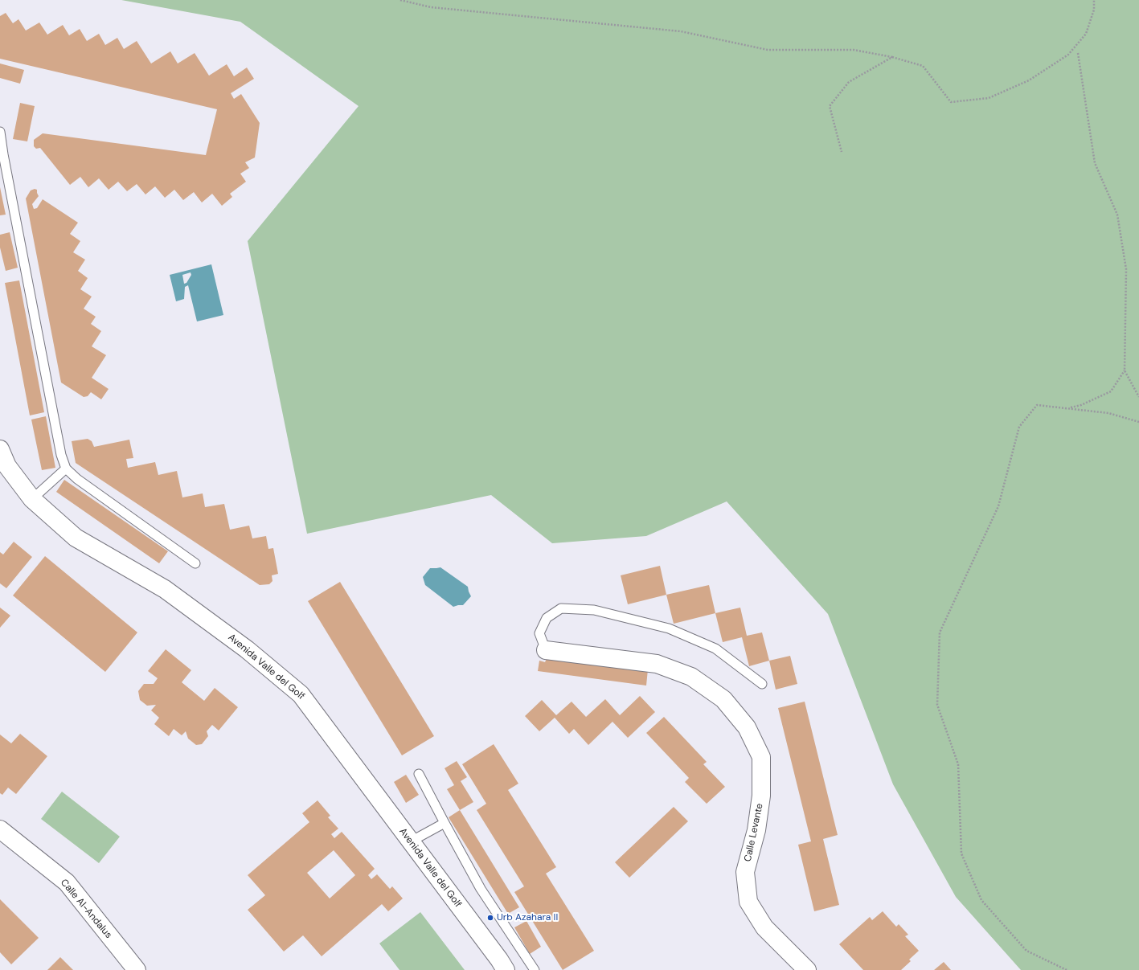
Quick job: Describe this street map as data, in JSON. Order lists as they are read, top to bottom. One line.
{"streets":{"street":["Avenida Valle del Golf","Calle Levante","Calle Al-Andalus"]},"places":["Urb Azahara II"]}
